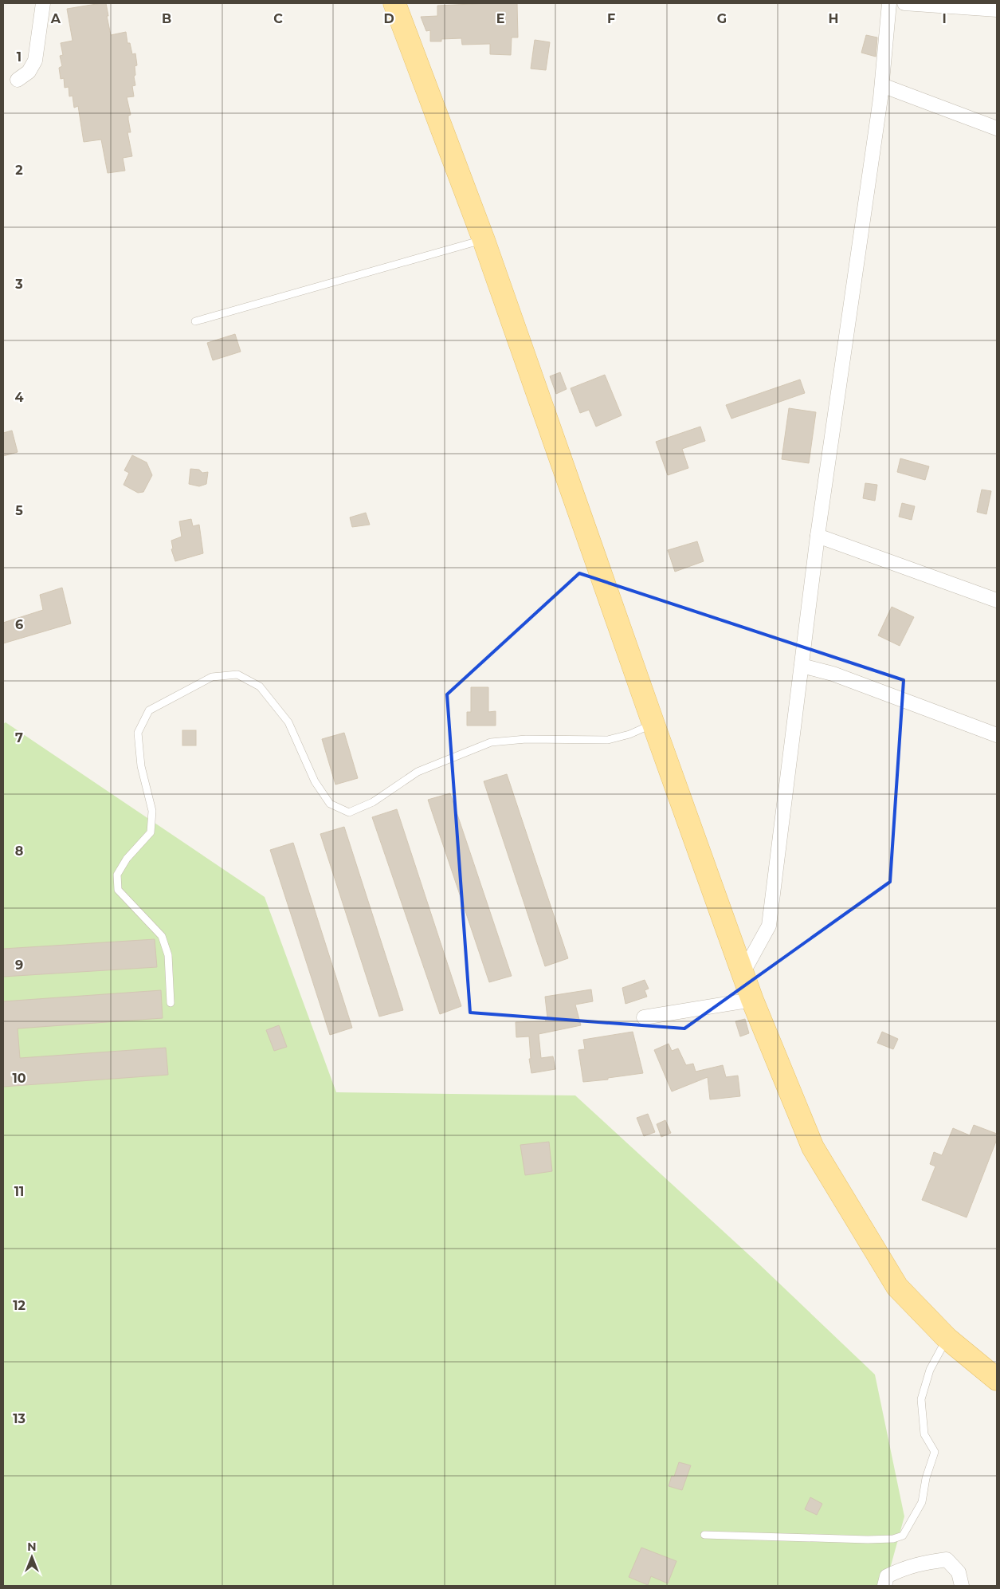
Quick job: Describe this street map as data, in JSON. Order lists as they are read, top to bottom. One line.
{"north":"top","grid":{"columns":["A","B","C","D","E","F","G","H","I"],"rows":["1","2","3","4","5","6","7","8","9","10","11","12","13"]}}
